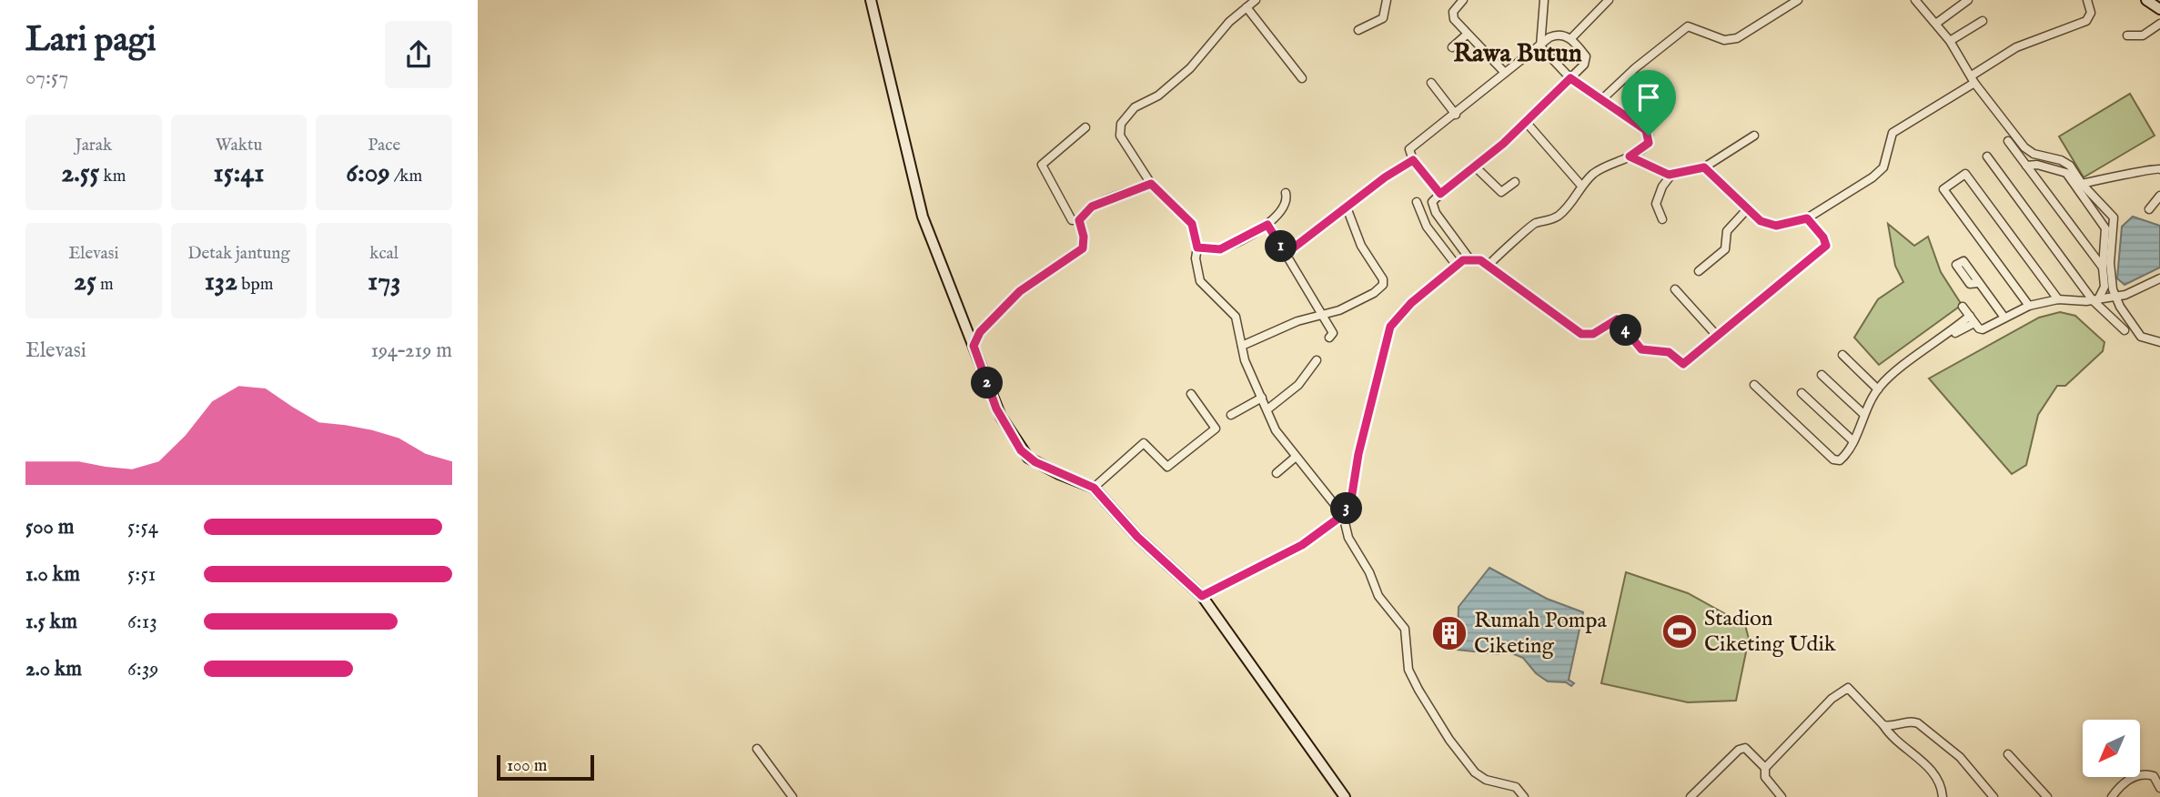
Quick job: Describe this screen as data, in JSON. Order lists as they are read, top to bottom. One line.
{"districts":["Rawa Butun"],"places":{"sports":["Stadion Ciketing Udik"],"building":["Rumah Pompa Ciketing"]},"scale_bar":"100 m","north":"bottom left","page":{"heading":["Lari pagi","07:57"],"stats":[["Jarak","2.55 km"],["Waktu","15:41"],["Pace","6:09 /km"],["Elevasi","25 m"],["Detak jantung","132 bpm"],["kcal","173"]],"pins":["1","4","2","3"],"chart":["Elevasi","194–219 m"],"list":[{"name":"500 m","note":"5:54"},{"name":"1.0 km","note":"5:51"},{"name":"1.5 km","note":"6:13"},{"name":"2.0 km","note":"6:39"}],"scale":"100 m"}}
